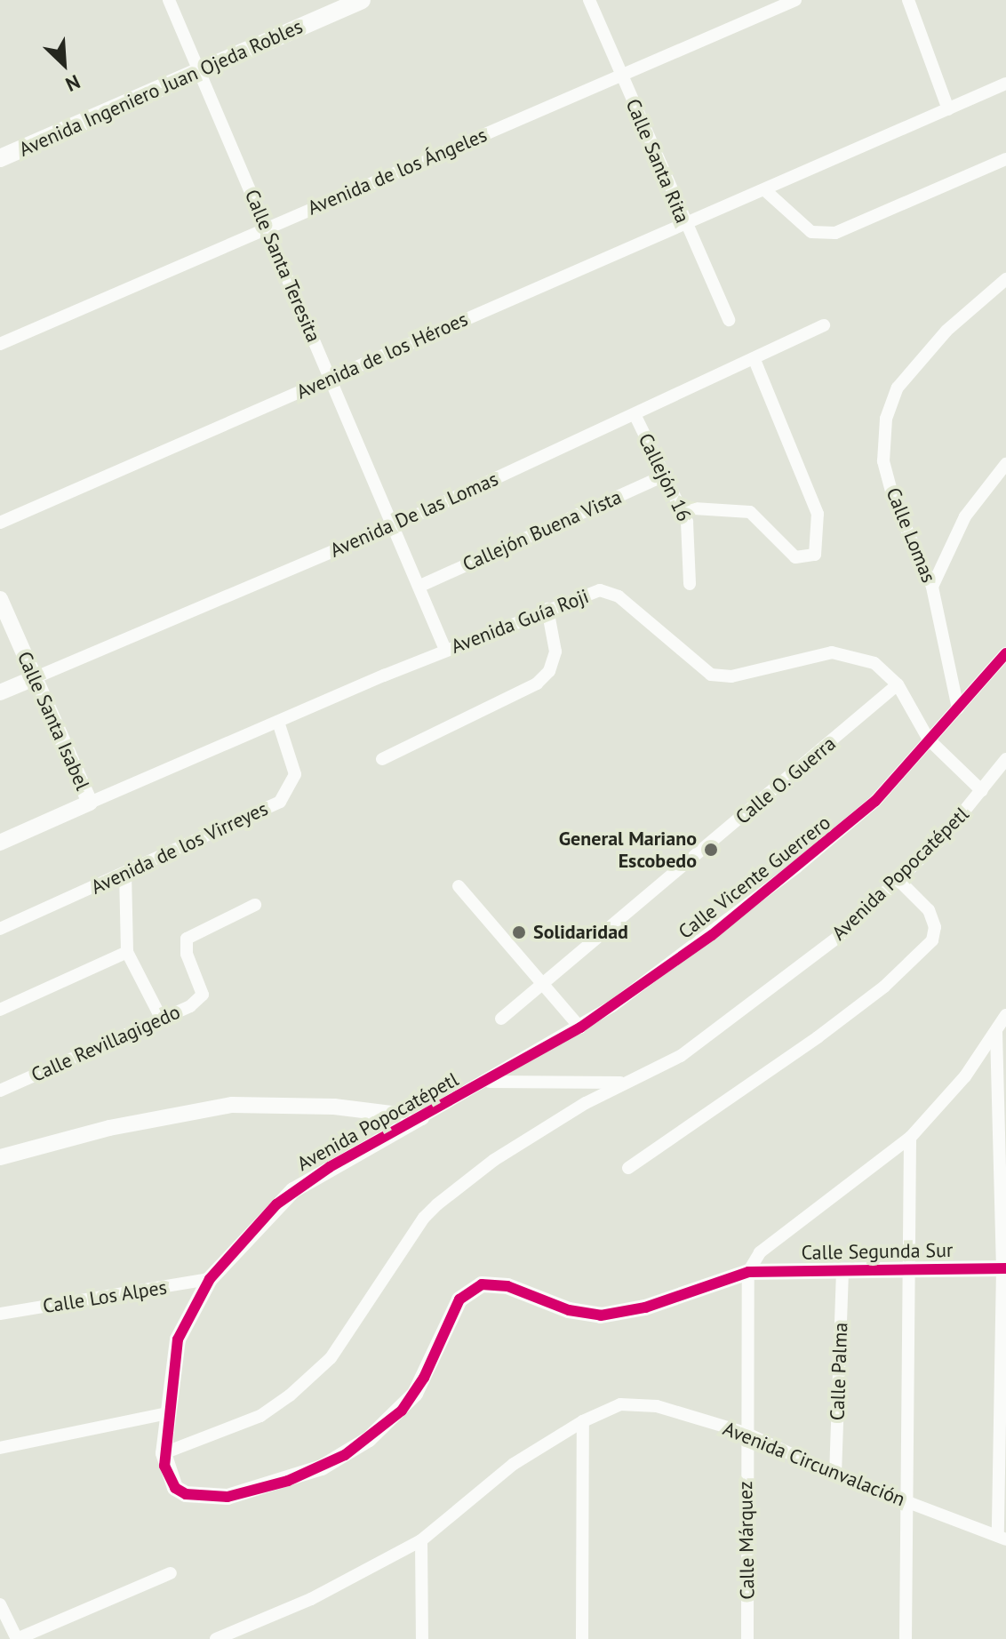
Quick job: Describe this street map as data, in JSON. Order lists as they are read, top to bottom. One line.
{"streets":{"main road":["Avenida Ingeniero Juan Ojeda Robles"],"street":["Calle Santa Rita","Avenida de los Ángeles","Calle Santa Teresita","Avenida de los Héroes","Callejón 16","Avenida De las Lomas","Callejón Buena Vista","Calle Lomas","Avenida Guía Roji","Calle Santa Isabel","Calle O. Guerra","Avenida de los Virreyes","Avenida Popocatépetl","Calle Vicente Guerrero","Calle Revillagigedo","Calle Segunda Sur","Calle Los Alpes","Calle Palma","Avenida Circunvalación","Calle Márquez"]},"crossings":[["Avenida Ingeniero Juan Ojeda Robles","Calle Santa Teresita"],["Calle Santa Rita","Avenida de los Ángeles"],["Calle Santa Rita","Avenida de los Héroes"],["Avenida de los Ángeles","Calle Santa Teresita"],["Calle Santa Teresita","Avenida de los Héroes"],["Calle Santa Teresita","Avenida De las Lomas"],["Calle Santa Teresita","Callejón Buena Vista"],["Calle Santa Teresita","Avenida Guía Roji"],["Callejón 16","Avenida De las Lomas"],["Callejón 16","Callejón Buena Vista"],["Avenida De las Lomas","Calle Santa Isabel"],["Calle Lomas","Calle Vicente Guerrero"],["Avenida Guía Roji","Calle Santa Isabel"],["Avenida Guía Roji","Calle O. Guerra"],["Avenida Guía Roji","Avenida de los Virreyes"],["Avenida Guía Roji","Avenida Popocatépetl"],["Avenida Guía Roji","Calle Vicente Guerrero"],["Avenida Popocatépetl","Calle Vicente Guerrero"],["Avenida Popocatépetl","Calle Segunda Sur"],["Avenida Popocatépetl","Calle Los Alpes"],["Calle Segunda Sur","Calle Palma"],["Calle Segunda Sur","Calle Márquez"],["Calle Palma","Avenida Circunvalación"],["Avenida Circunvalación","Calle Márquez"]],"places":["General Mariano Escobedo","Solidaridad"],"north":"bottom right"}
